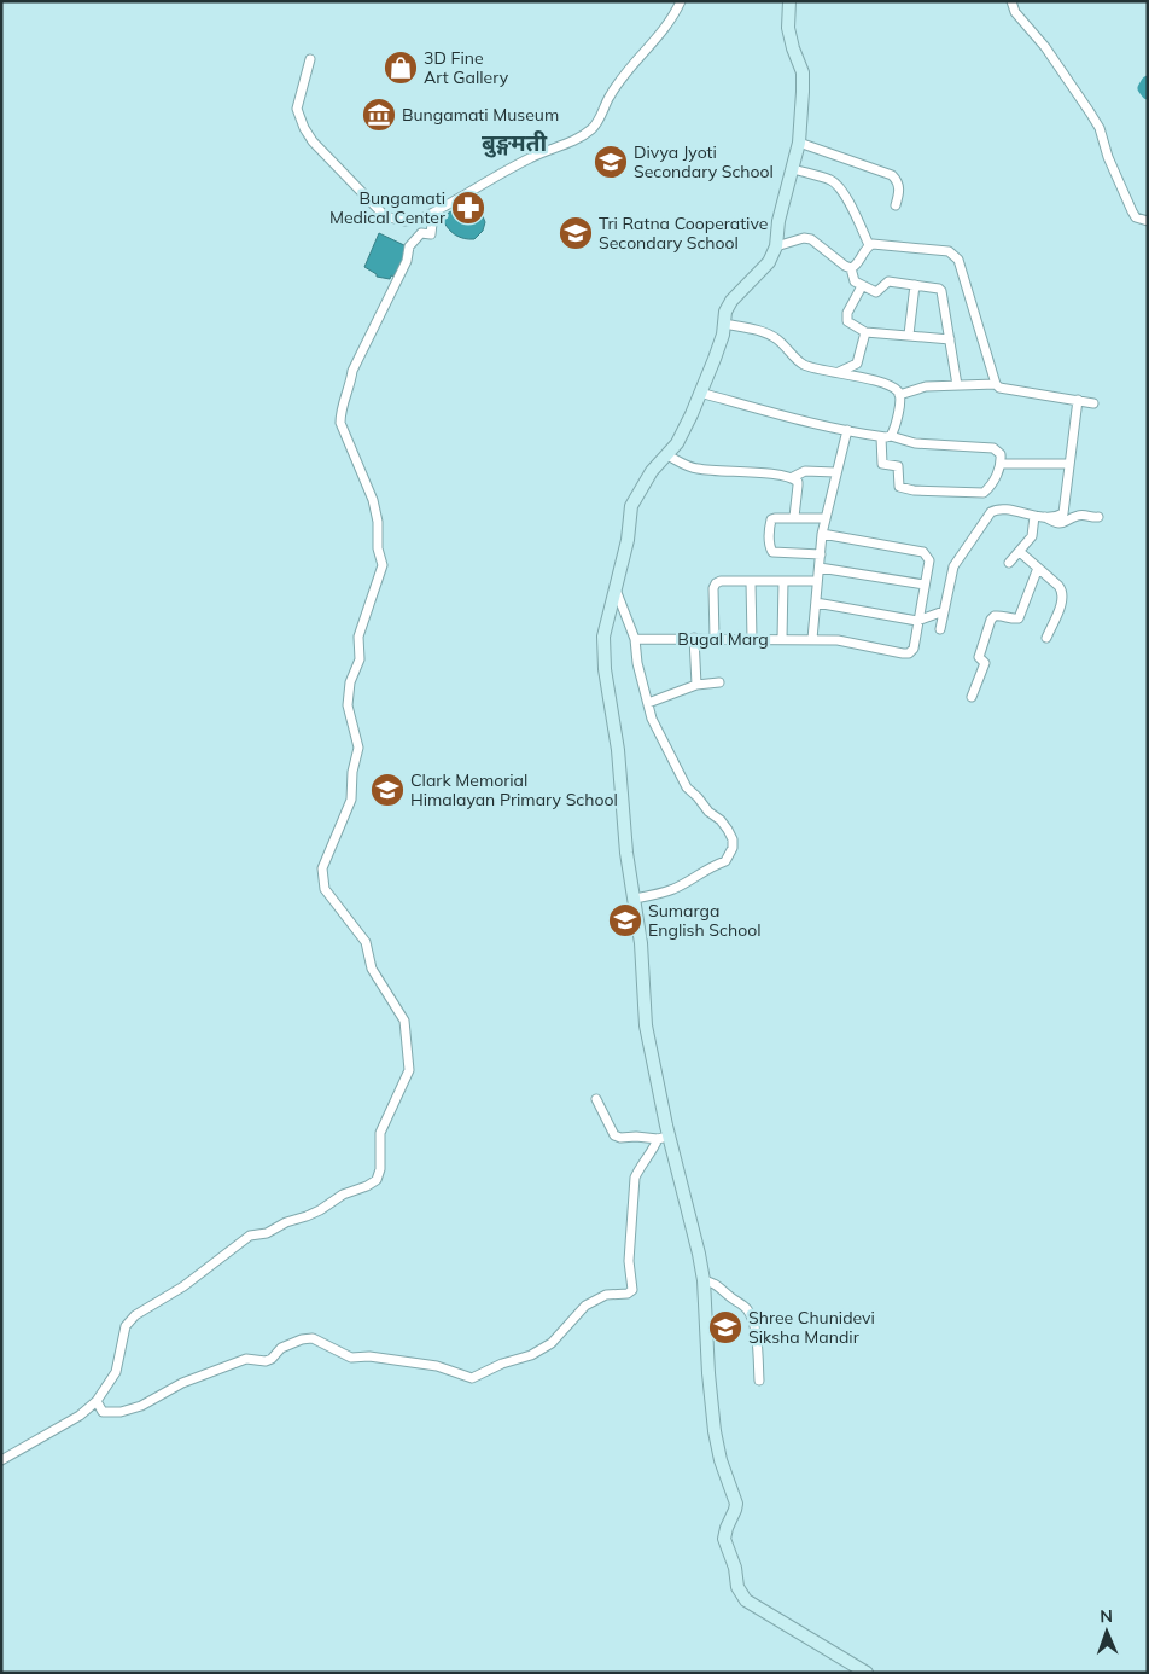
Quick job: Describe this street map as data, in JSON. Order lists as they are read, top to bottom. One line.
{"streets":{"street":["Bugal Marg"]},"districts":["बुङ्गमती"],"places":{"shop":["3D Fine Art Gallery"],"museum":["Bungamati Museum"],"school or university":["Divya Jyoti Secondary School","Tri Ratna Cooperative Secondary School","Clark Memorial Himalayan Primary School","Sumarga English School","Shree Chunidevi Siksha Mandir"],"pharmacy":["Bungamati Medical Center"]},"north":"top"}
